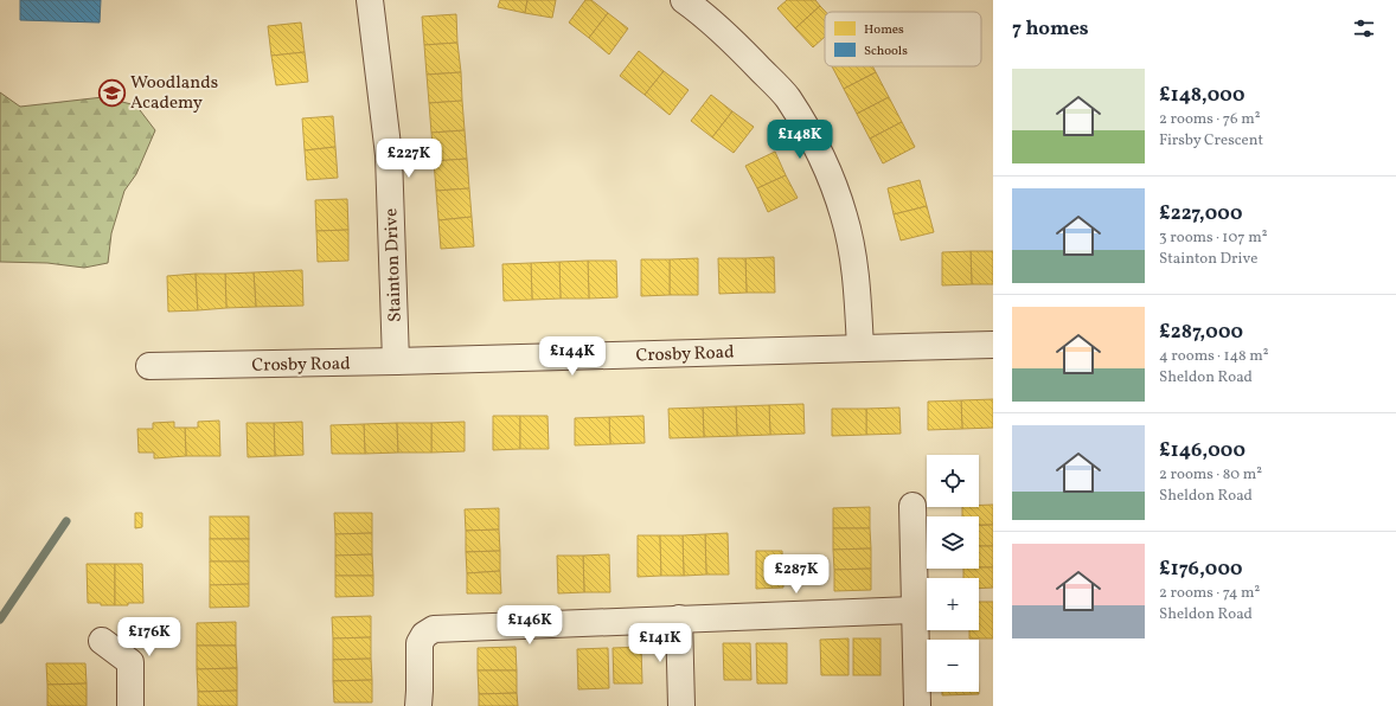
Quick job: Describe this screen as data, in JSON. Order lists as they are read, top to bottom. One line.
{"streets":{"street":["Stainton Drive","Crosby Road"]},"crossings":[["Stainton Drive","Crosby Road"]],"places":{"school or university":["Woodlands Academy"]},"legend":["Homes","Schools"],"page":{"heading":"7 homes","list":[{"name":"£148,000","note":"2 rooms · 76 m² · Firsby Crescent"},{"name":"£227,000","note":"3 rooms · 107 m² · Stainton Drive"},{"name":"£287,000","note":"4 rooms · 148 m² · Sheldon Road"},{"name":"£146,000","note":"2 rooms · 80 m² · Sheldon Road"},{"name":"£176,000","note":"2 rooms · 74 m² · Sheldon Road"}],"price":["£148K","£227K","£144K","£287K","£146K","£176K","£141K"],"map_buttons":["+","−"]}}
